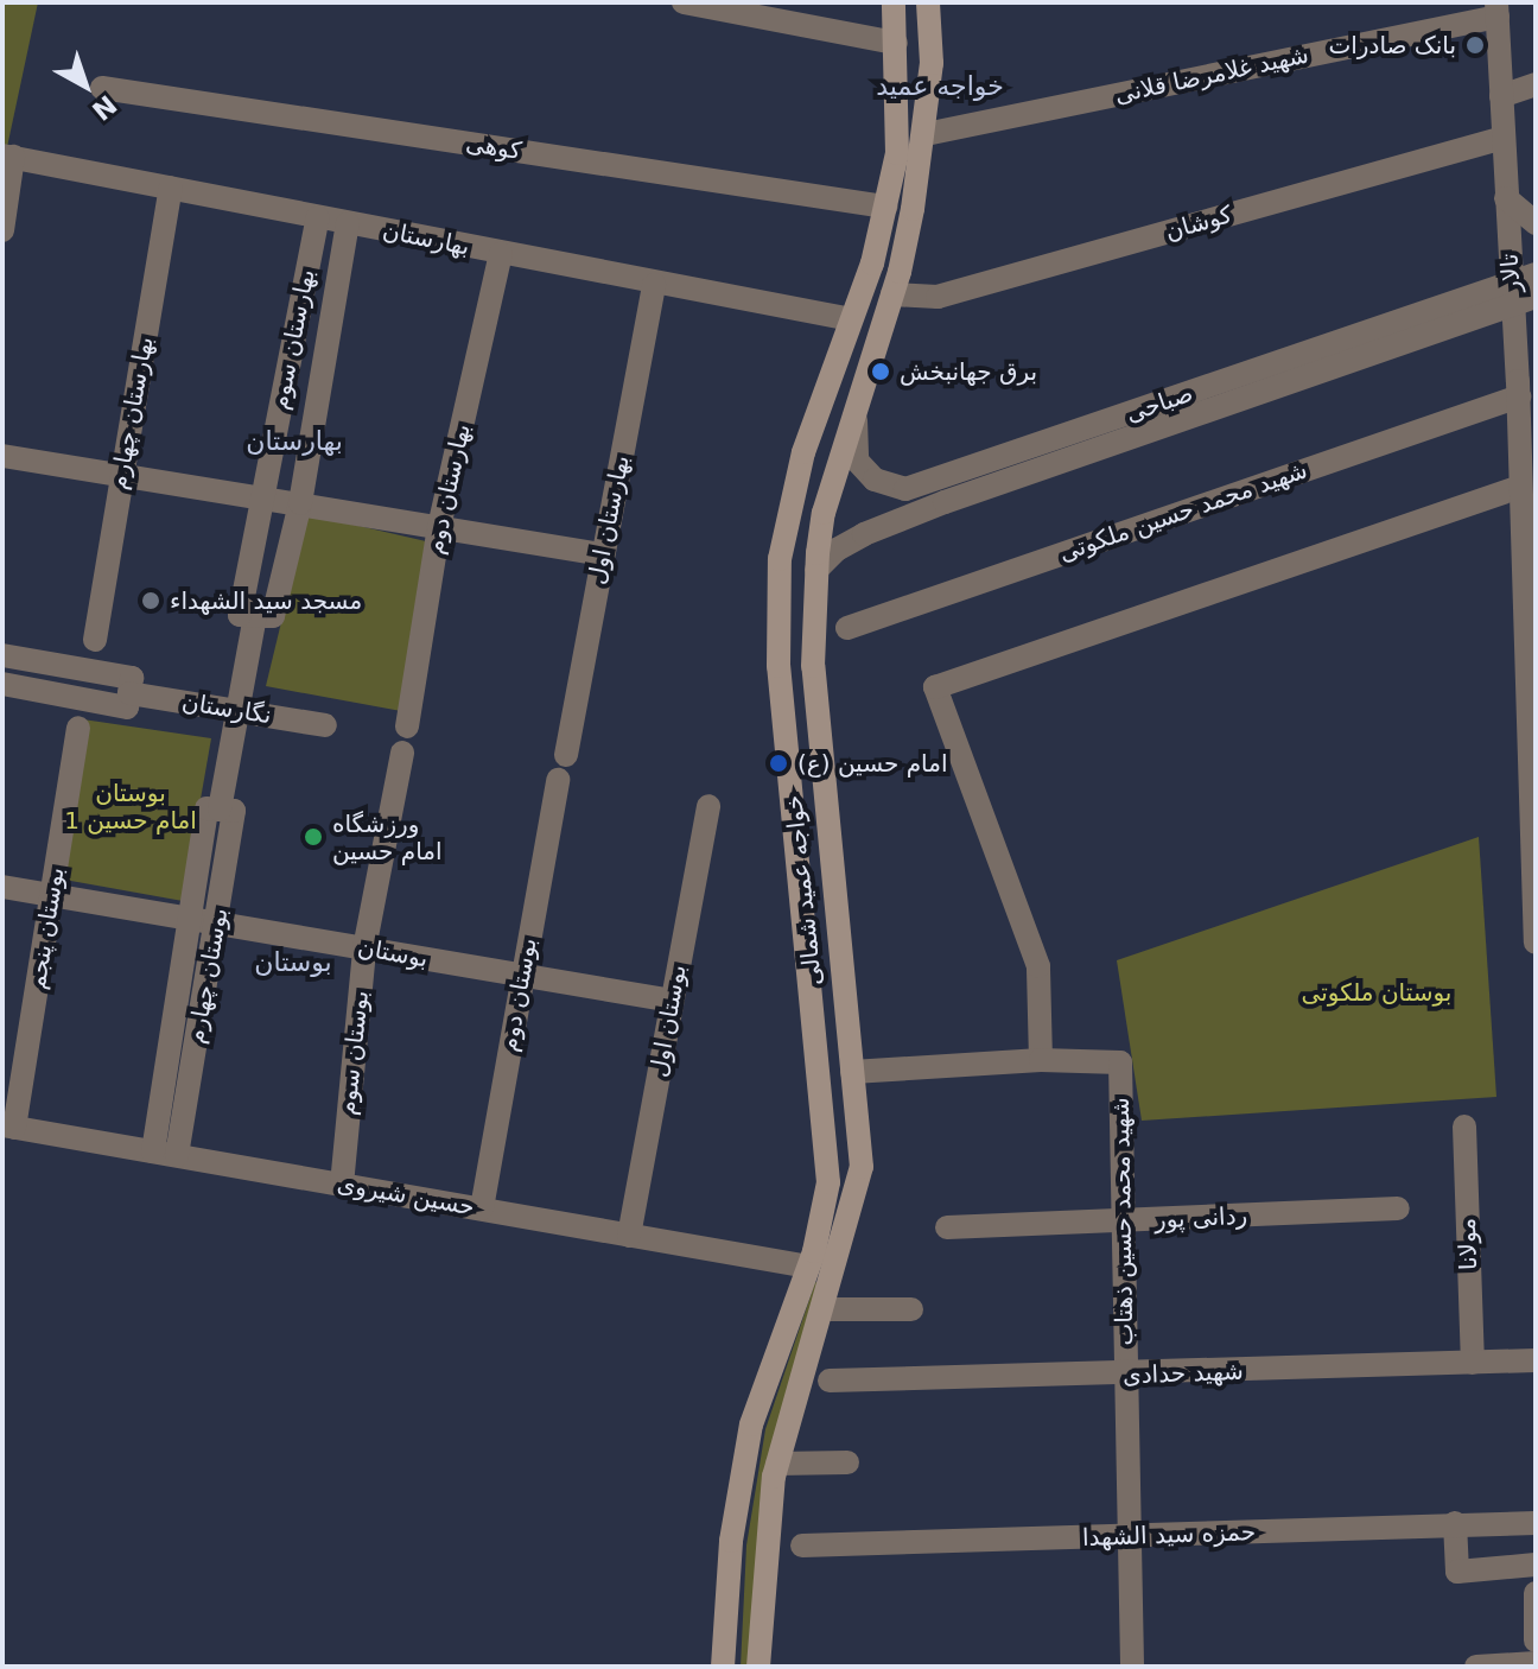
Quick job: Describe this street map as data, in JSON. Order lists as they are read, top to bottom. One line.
{"streets":{"main road":["خواجه عمید شمالی"],"street":["شهید غلامرضا قلانی","کوهی","کوشان","بهارستان","تالار","بهارستان سوم","صباحی","بهارستان چهارم","بهارستان دوم","شهید محمد حسین ملکوتی","بهارستان اول","نگارستان","بوستان پنجم","بوستان","بوستان چهارم","بوستان دوم","بوستان اول","بوستان سوم","حسین شیروی","ردانی پور","شهید محمد حسین ذهتاب","مولانا","شهید حدادی","حمزه سید الشهدا"]},"crossings":[["شهید غلامرضا قلانی","تالار"],["شهید غلامرضا قلانی","خواجه عمید شمالی"],["کوهی","خواجه عمید شمالی"],["کوشان","تالار"],["کوشان","خواجه عمید شمالی"],["بهارستان","بهارستان سوم"],["بهارستان","بهارستان چهارم"],["بهارستان","بهارستان دوم"],["بهارستان","بهارستان اول"],["بهارستان","خواجه عمید شمالی"],["تالار","صباحی"],["تالار","شهید محمد حسین ملکوتی"],["بهارستان سوم","نگارستان"],["بهارستان سوم","بوستان چهارم"],["صباحی","خواجه عمید شمالی"],["نگارستان","بوستان چهارم"],["خواجه عمید شمالی","حسین شیروی"],["بوستان پنجم","بوستان"],["بوستان پنجم","حسین شیروی"],["بوستان","بوستان چهارم"],["بوستان","بوستان دوم"],["بوستان","بوستان اول"],["بوستان","بوستان سوم"],["بوستان چهارم","حسین شیروی"],["بوستان دوم","حسین شیروی"],["بوستان اول","حسین شیروی"],["بوستان سوم","حسین شیروی"],["ردانی پور","شهید محمد حسین ذهتاب"],["شهید محمد حسین ذهتاب","شهید حدادی"],["شهید محمد حسین ذهتاب","حمزه سید الشهدا"],["مولانا","شهید حدادی"]],"districts":["خواجه عمید","بهارستان","بوستان"],"parks":["بوستان امام حسین 1","بوستان ملکوتی"],"places":["بانک صادرات","برق جهانبخش","مسجد سید الشهداء","امام حسین (ع)","ورزشگاه امام حسین"],"north":"bottom right"}
